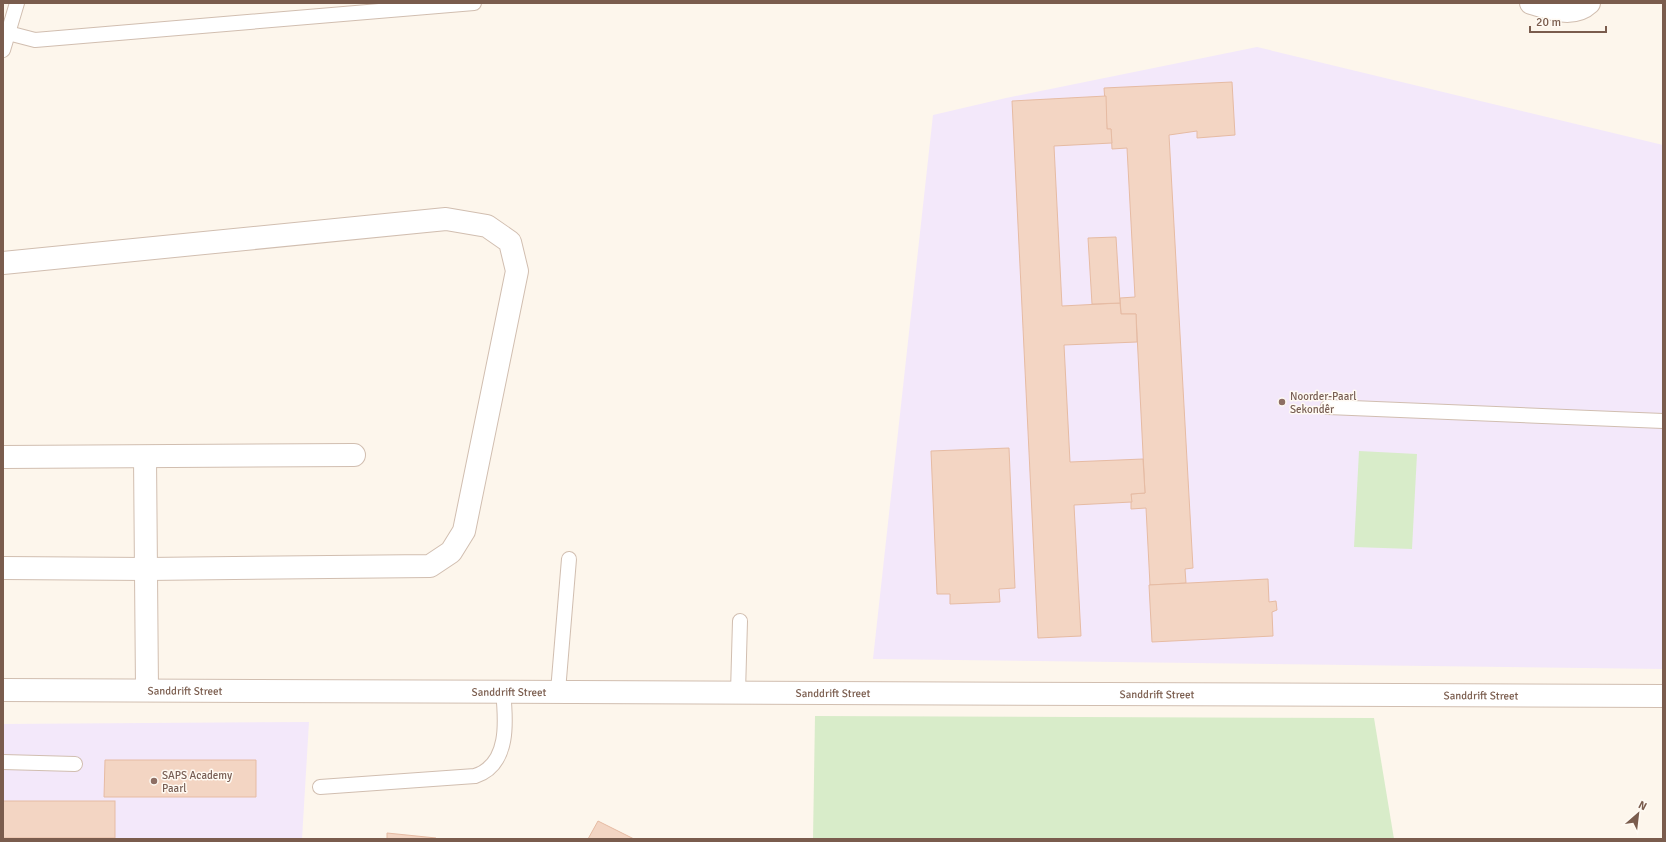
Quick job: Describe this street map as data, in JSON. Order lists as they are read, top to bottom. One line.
{"streets":{"street":["Sanddrift Street"]},"places":["Noorder-Paarl Sekondêr","SAPS Academy Paarl"],"scale_bar":"20 m","north":"top right"}
